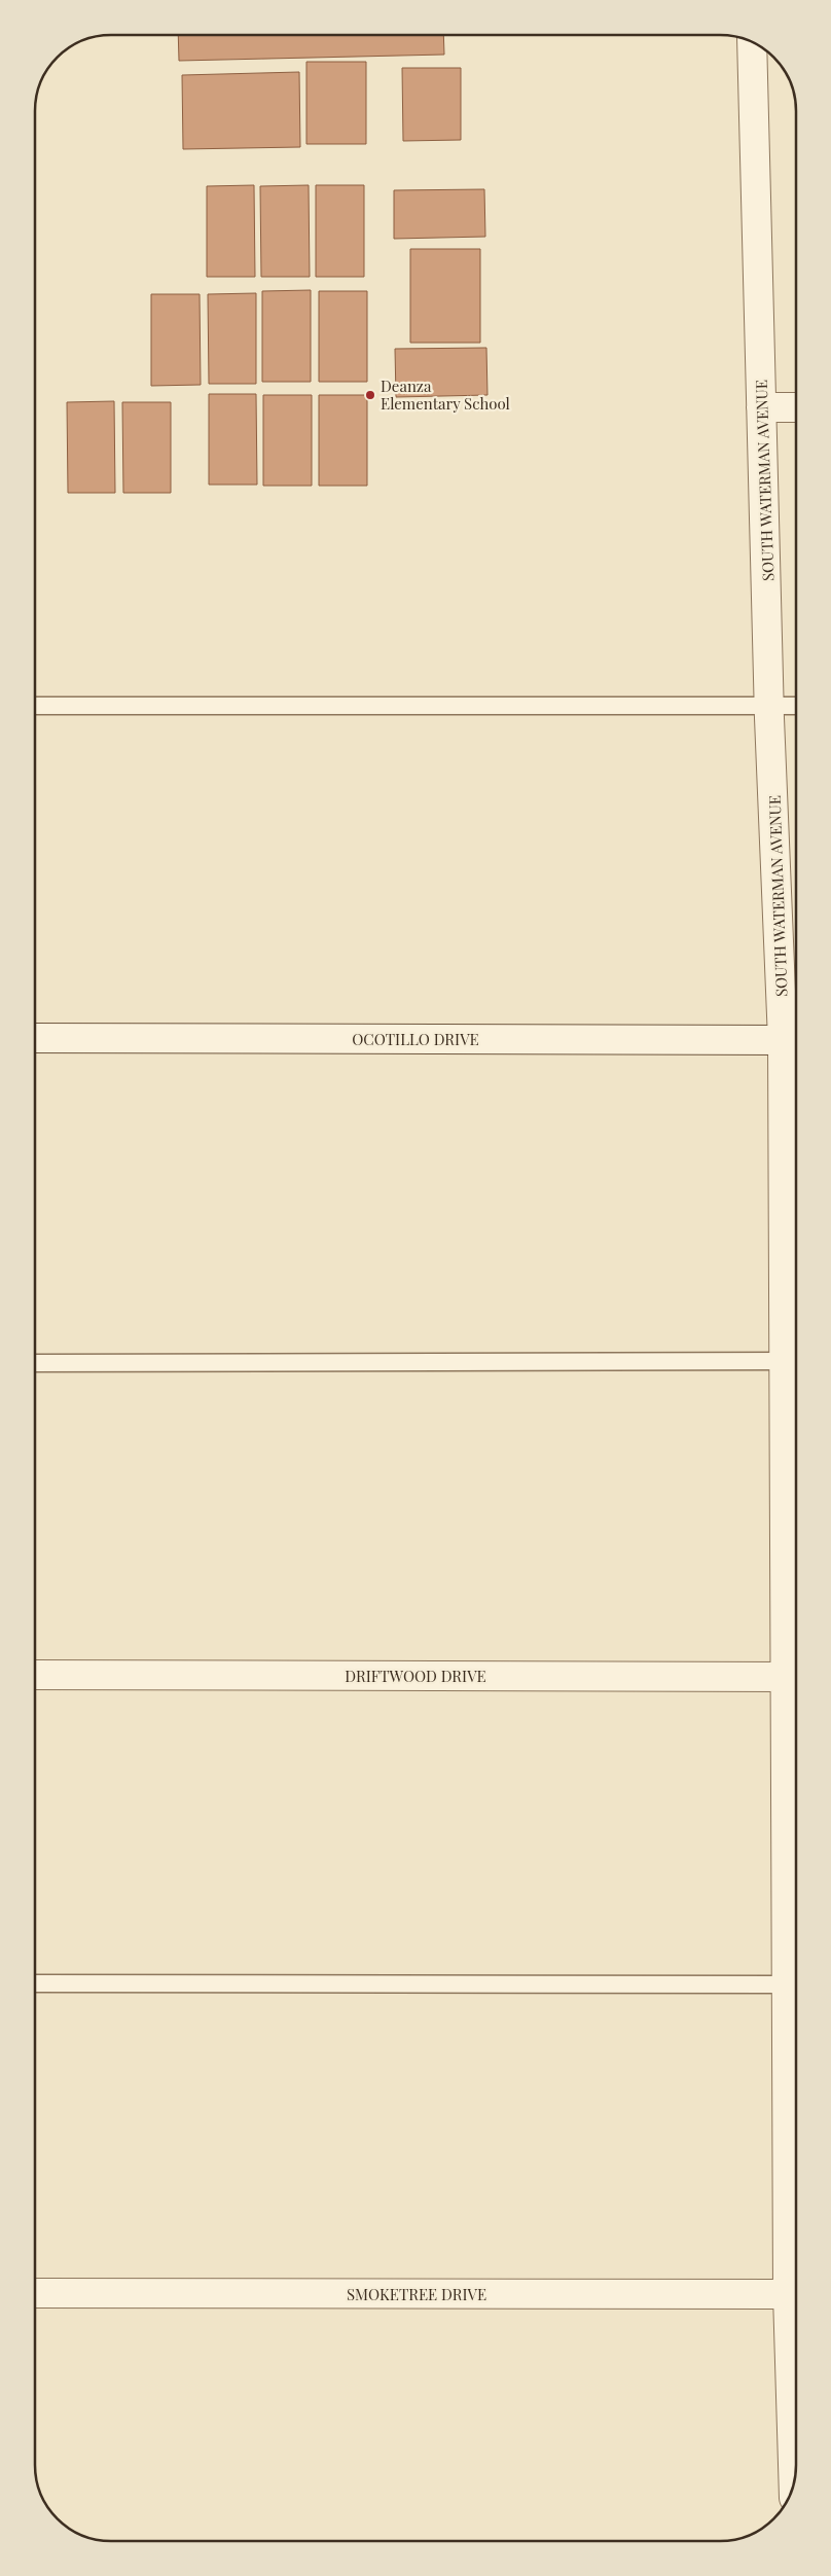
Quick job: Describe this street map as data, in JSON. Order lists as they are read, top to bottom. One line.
{"streets":{"street":["SOUTH WATERMAN AVENUE","OCOTILLO DRIVE","DRIFTWOOD DRIVE","SMOKETREE DRIVE"]},"crossings":[["SOUTH WATERMAN AVENUE","OCOTILLO DRIVE"],["SOUTH WATERMAN AVENUE","DRIFTWOOD DRIVE"],["SOUTH WATERMAN AVENUE","SMOKETREE DRIVE"]],"places":["Deanza Elementary School"]}
